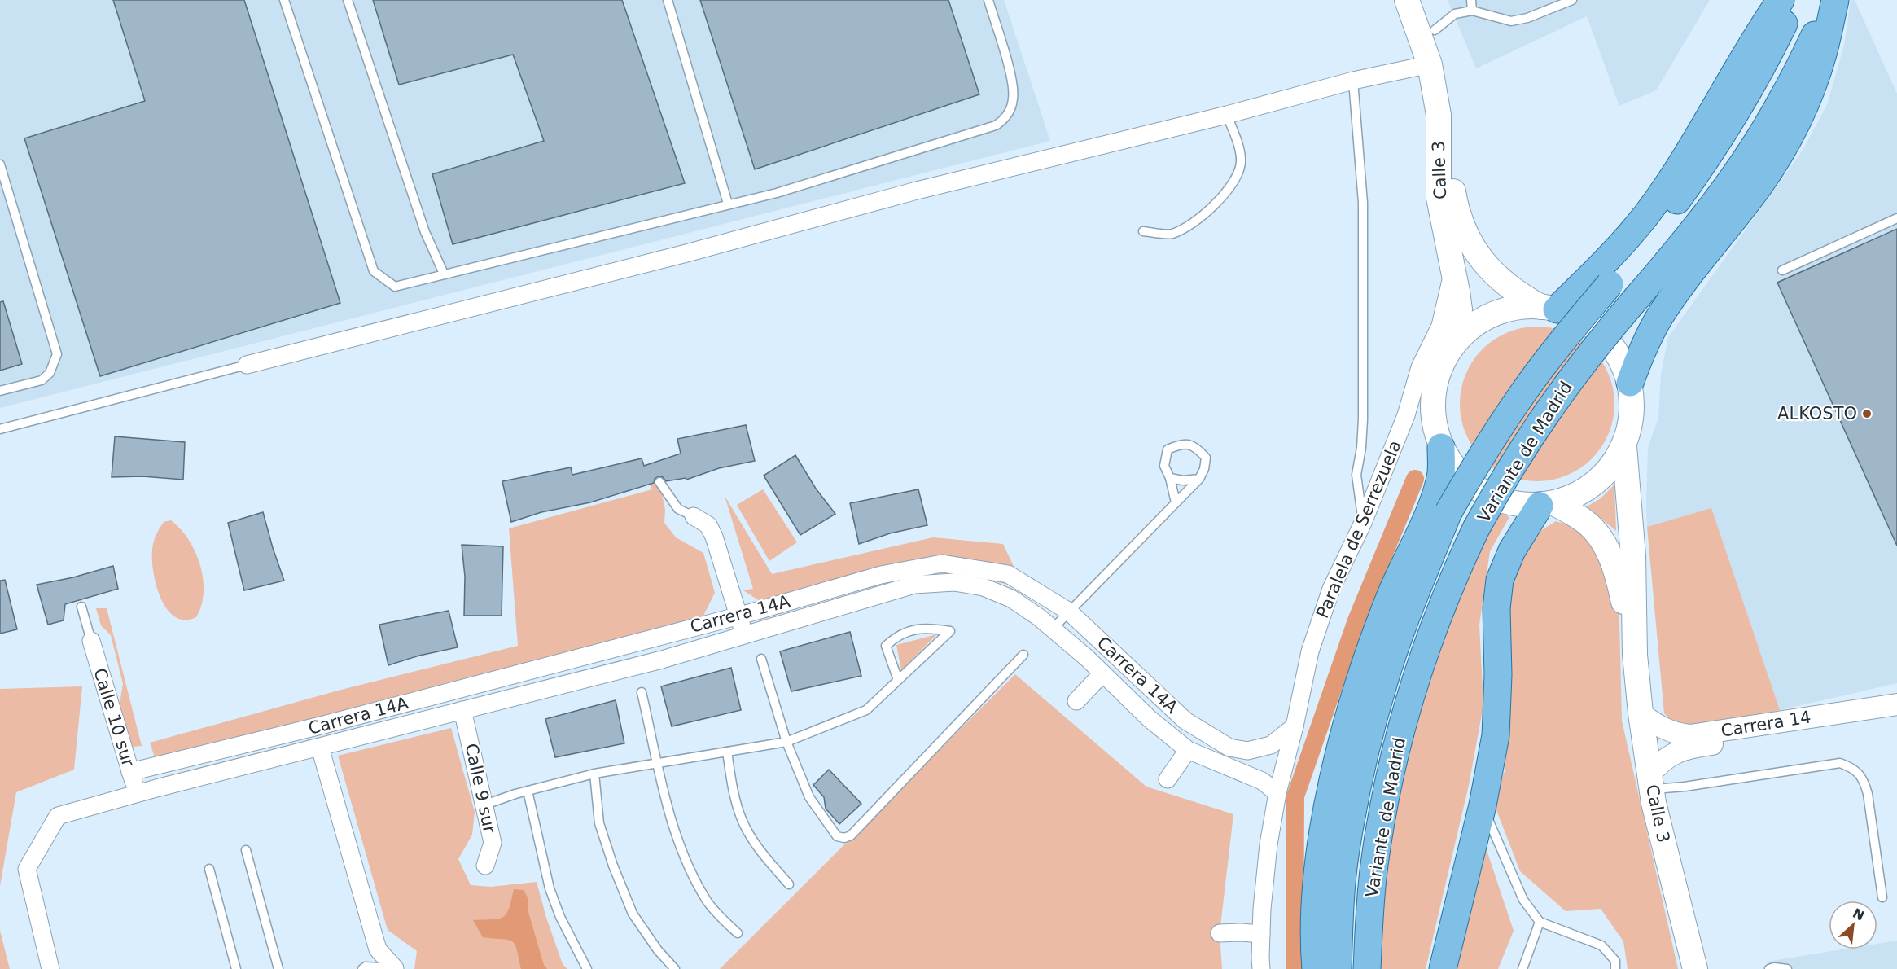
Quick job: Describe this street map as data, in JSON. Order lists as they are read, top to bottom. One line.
{"streets":{"main road":["Calle 3","Variante de Madrid"],"street":["Paralela de Serrezuela","Carrera 14A","Calle 10 sur","Carrera 14","Calle 9 sur"]},"crossings":[["Calle 3","Paralela de Serrezuela"],["Calle 3","Carrera 14"],["Paralela de Serrezuela","Carrera 14A"],["Carrera 14A","Calle 10 sur"],["Carrera 14A","Calle 9 sur"]],"places":["ALKOSTO"],"north":"top right"}
